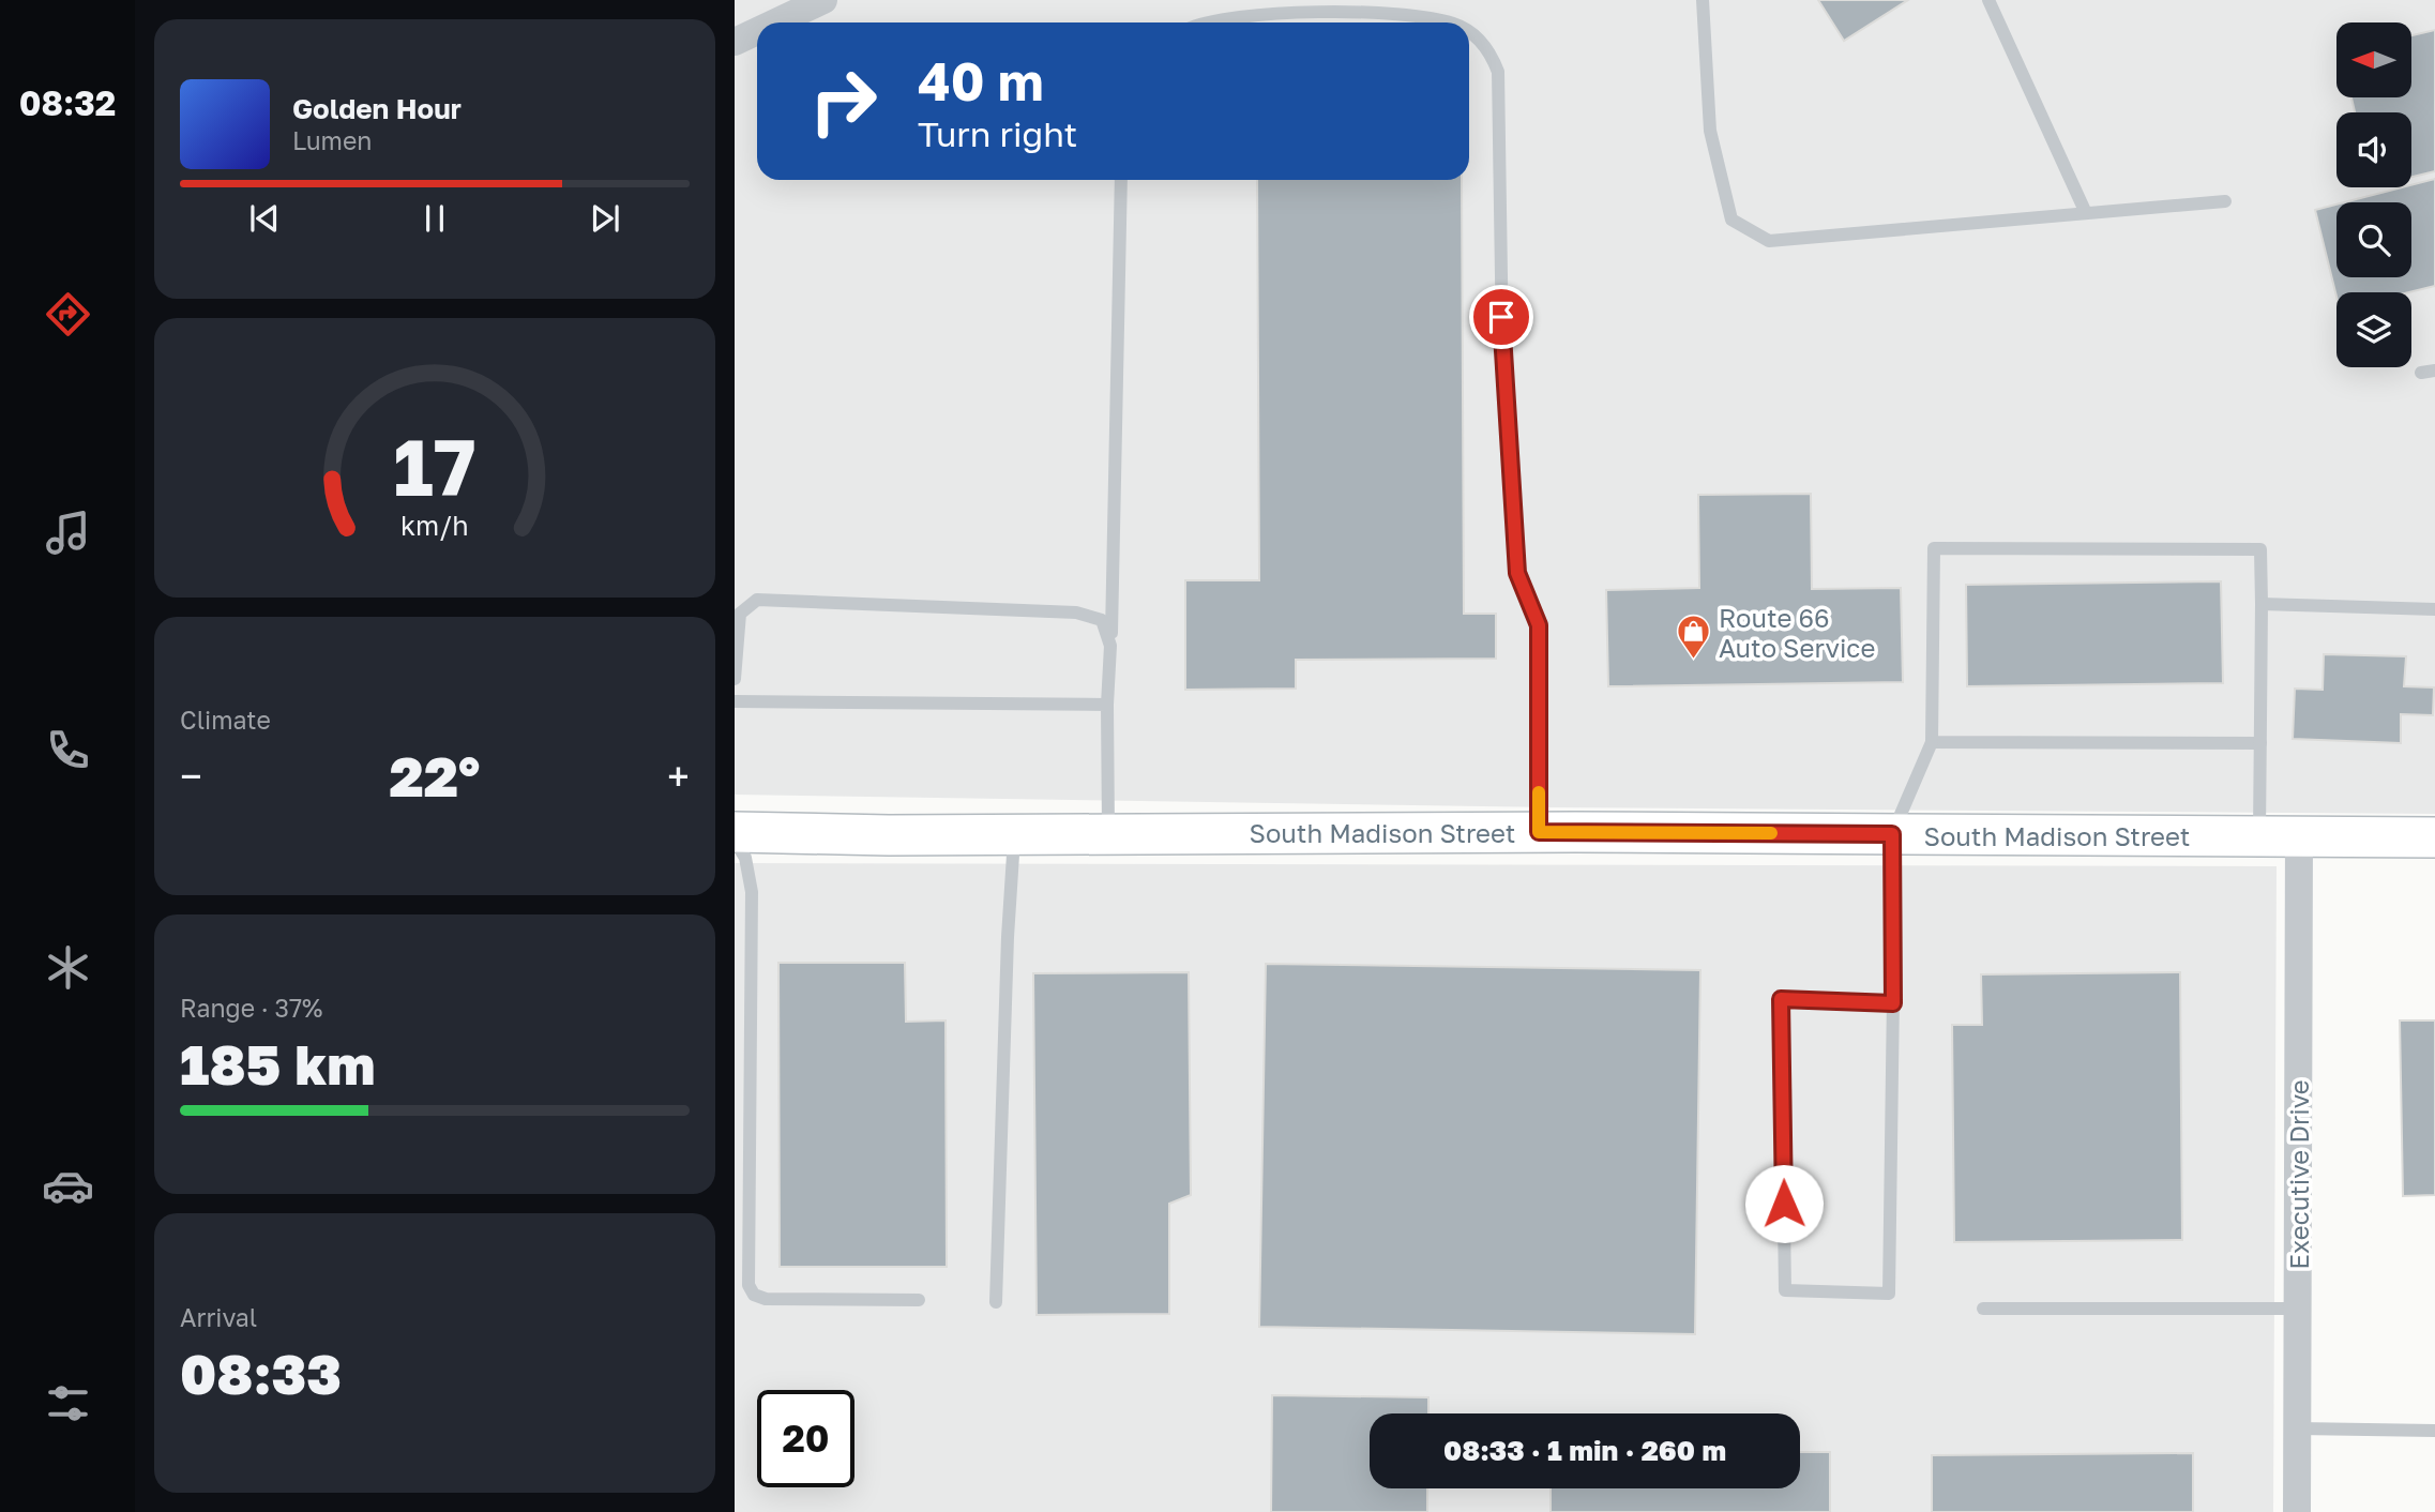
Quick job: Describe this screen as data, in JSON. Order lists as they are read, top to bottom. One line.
{"streets":{"street":["South Madison Street","Executive Drive"]},"crossings":[["South Madison Street","Executive Drive"]],"places":{"shop":["Route 66 Auto Service"]},"north":"left","page":{"tabs":"08:32","turn":["40 m","Turn right"],"song":["Golden Hour","Lumen"],"tile":["Climate",["Range · 37%","185 km"],["Arrival","08:33"]],"heat":["−","22°","+"],"limit":"20","trip":"08:33 · 1 min · 260 m","gauge":["17","km/h"]}}
